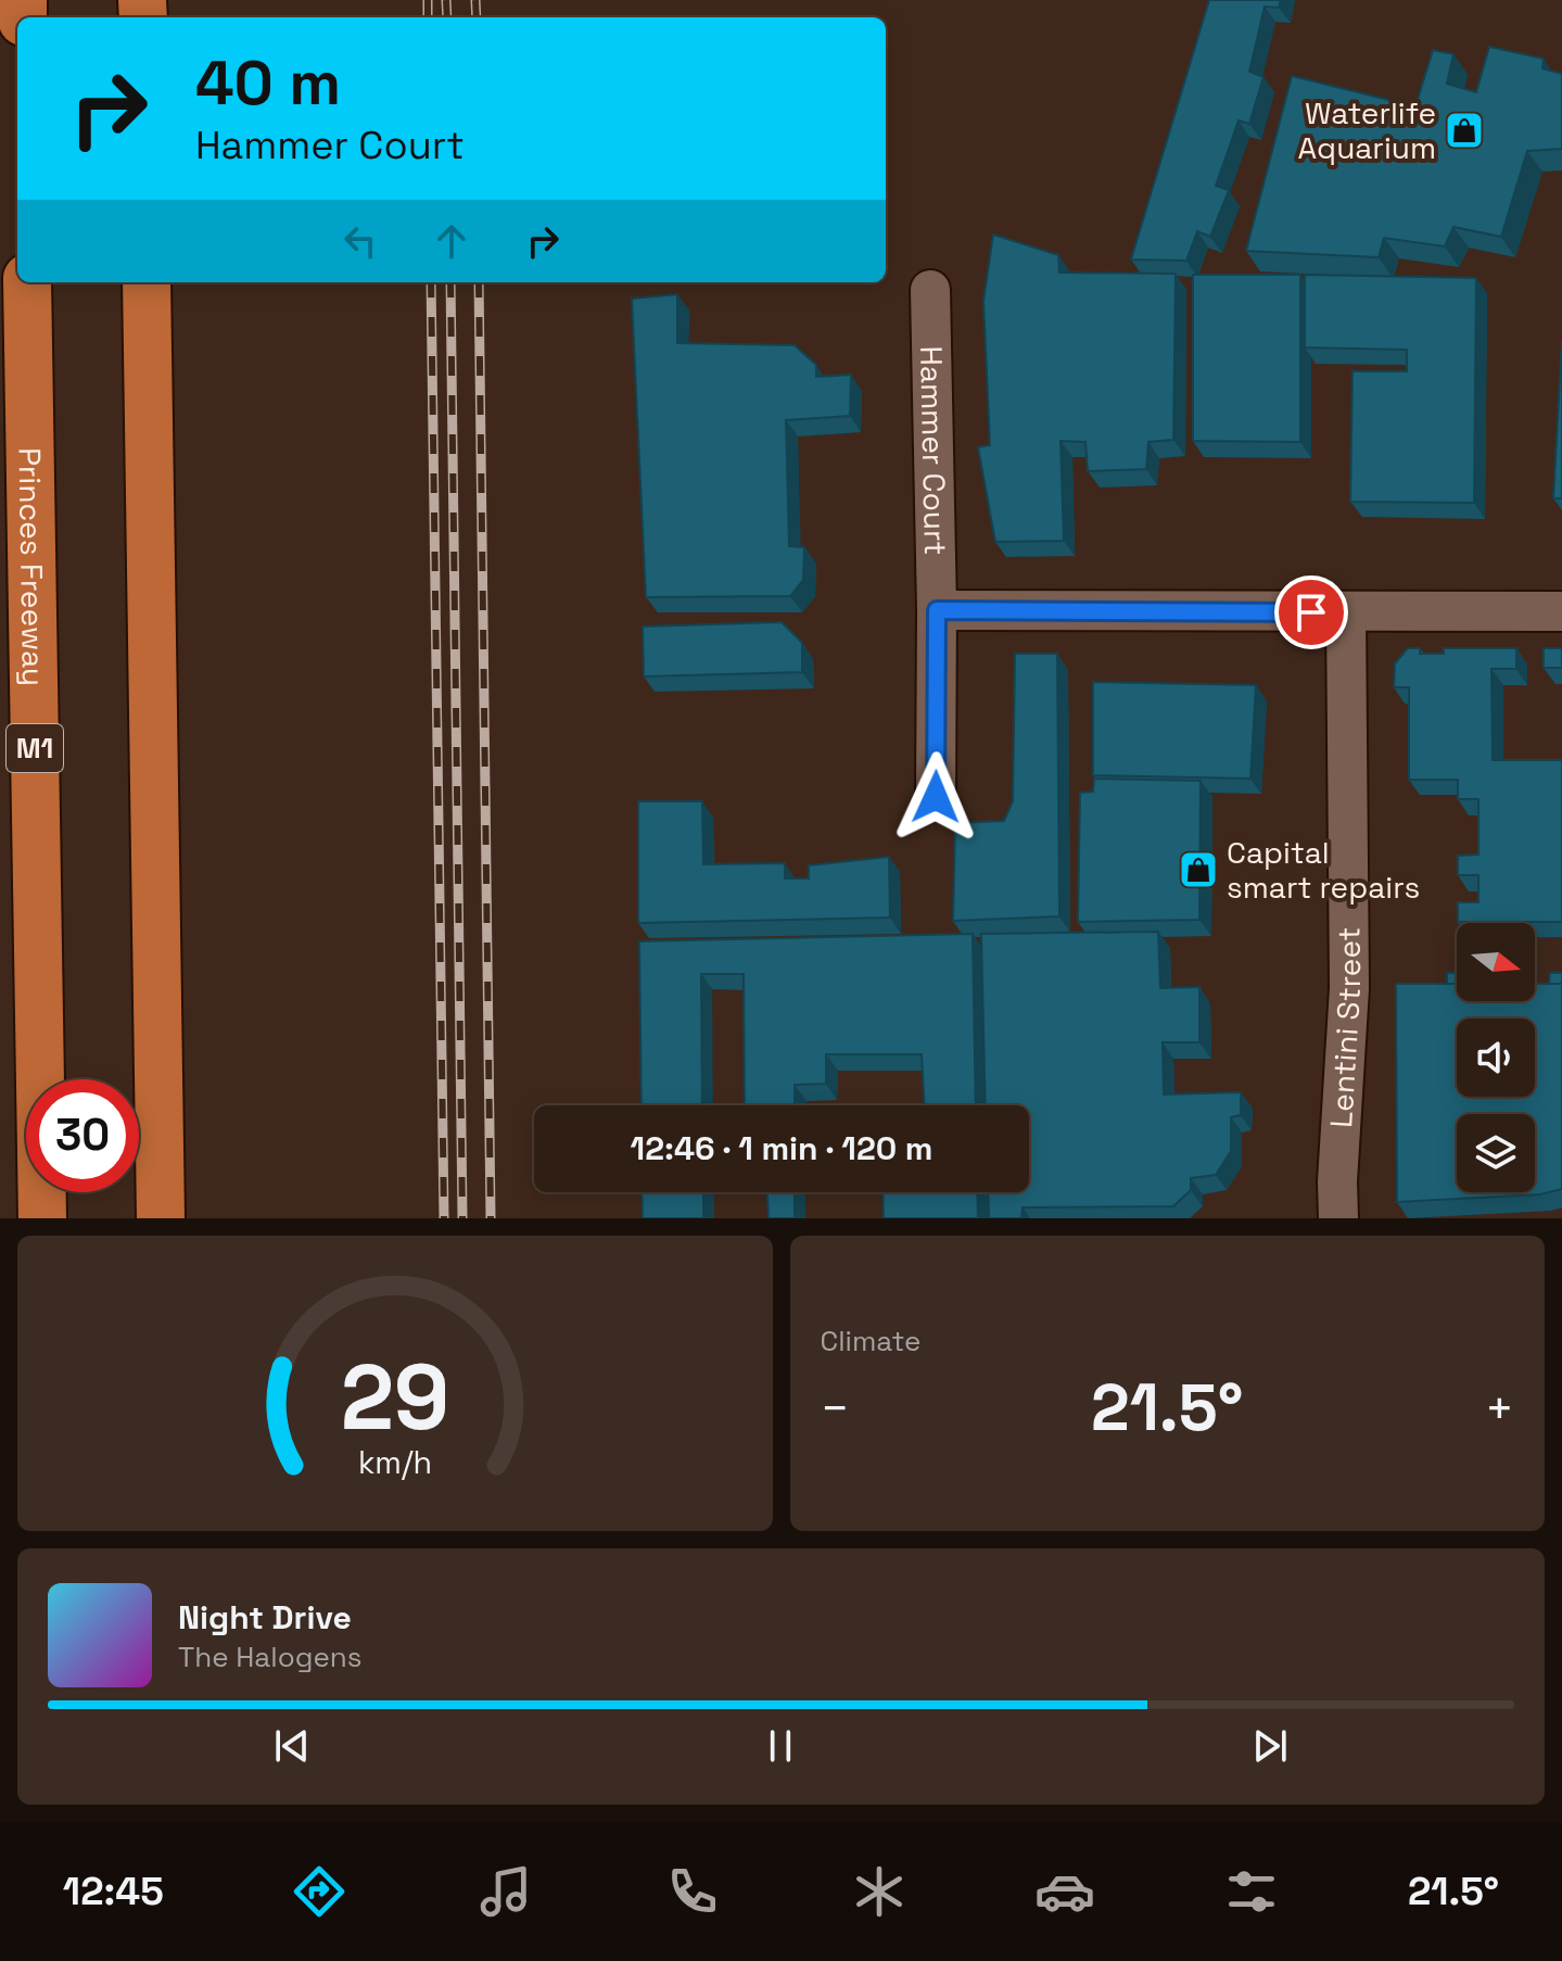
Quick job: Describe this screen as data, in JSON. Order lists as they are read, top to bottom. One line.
{"streets":{"highway":["Princes Freeway","M1"],"street":["Hammer Court","Lentini Street"]},"places":{"shop":["Waterlife Aquarium","Capital smart repairs"]},"north":"right","page":{"turn":["40 m","Hammer Court"],"limit":"30","trip":"12:46 · 1 min · 120 m","tile":"Climate","heat":["−","21.5°","+"],"song":["Night Drive","The Halogens"],"tabs":["12:45","21.5°"],"gauge":["29","km/h"]}}
